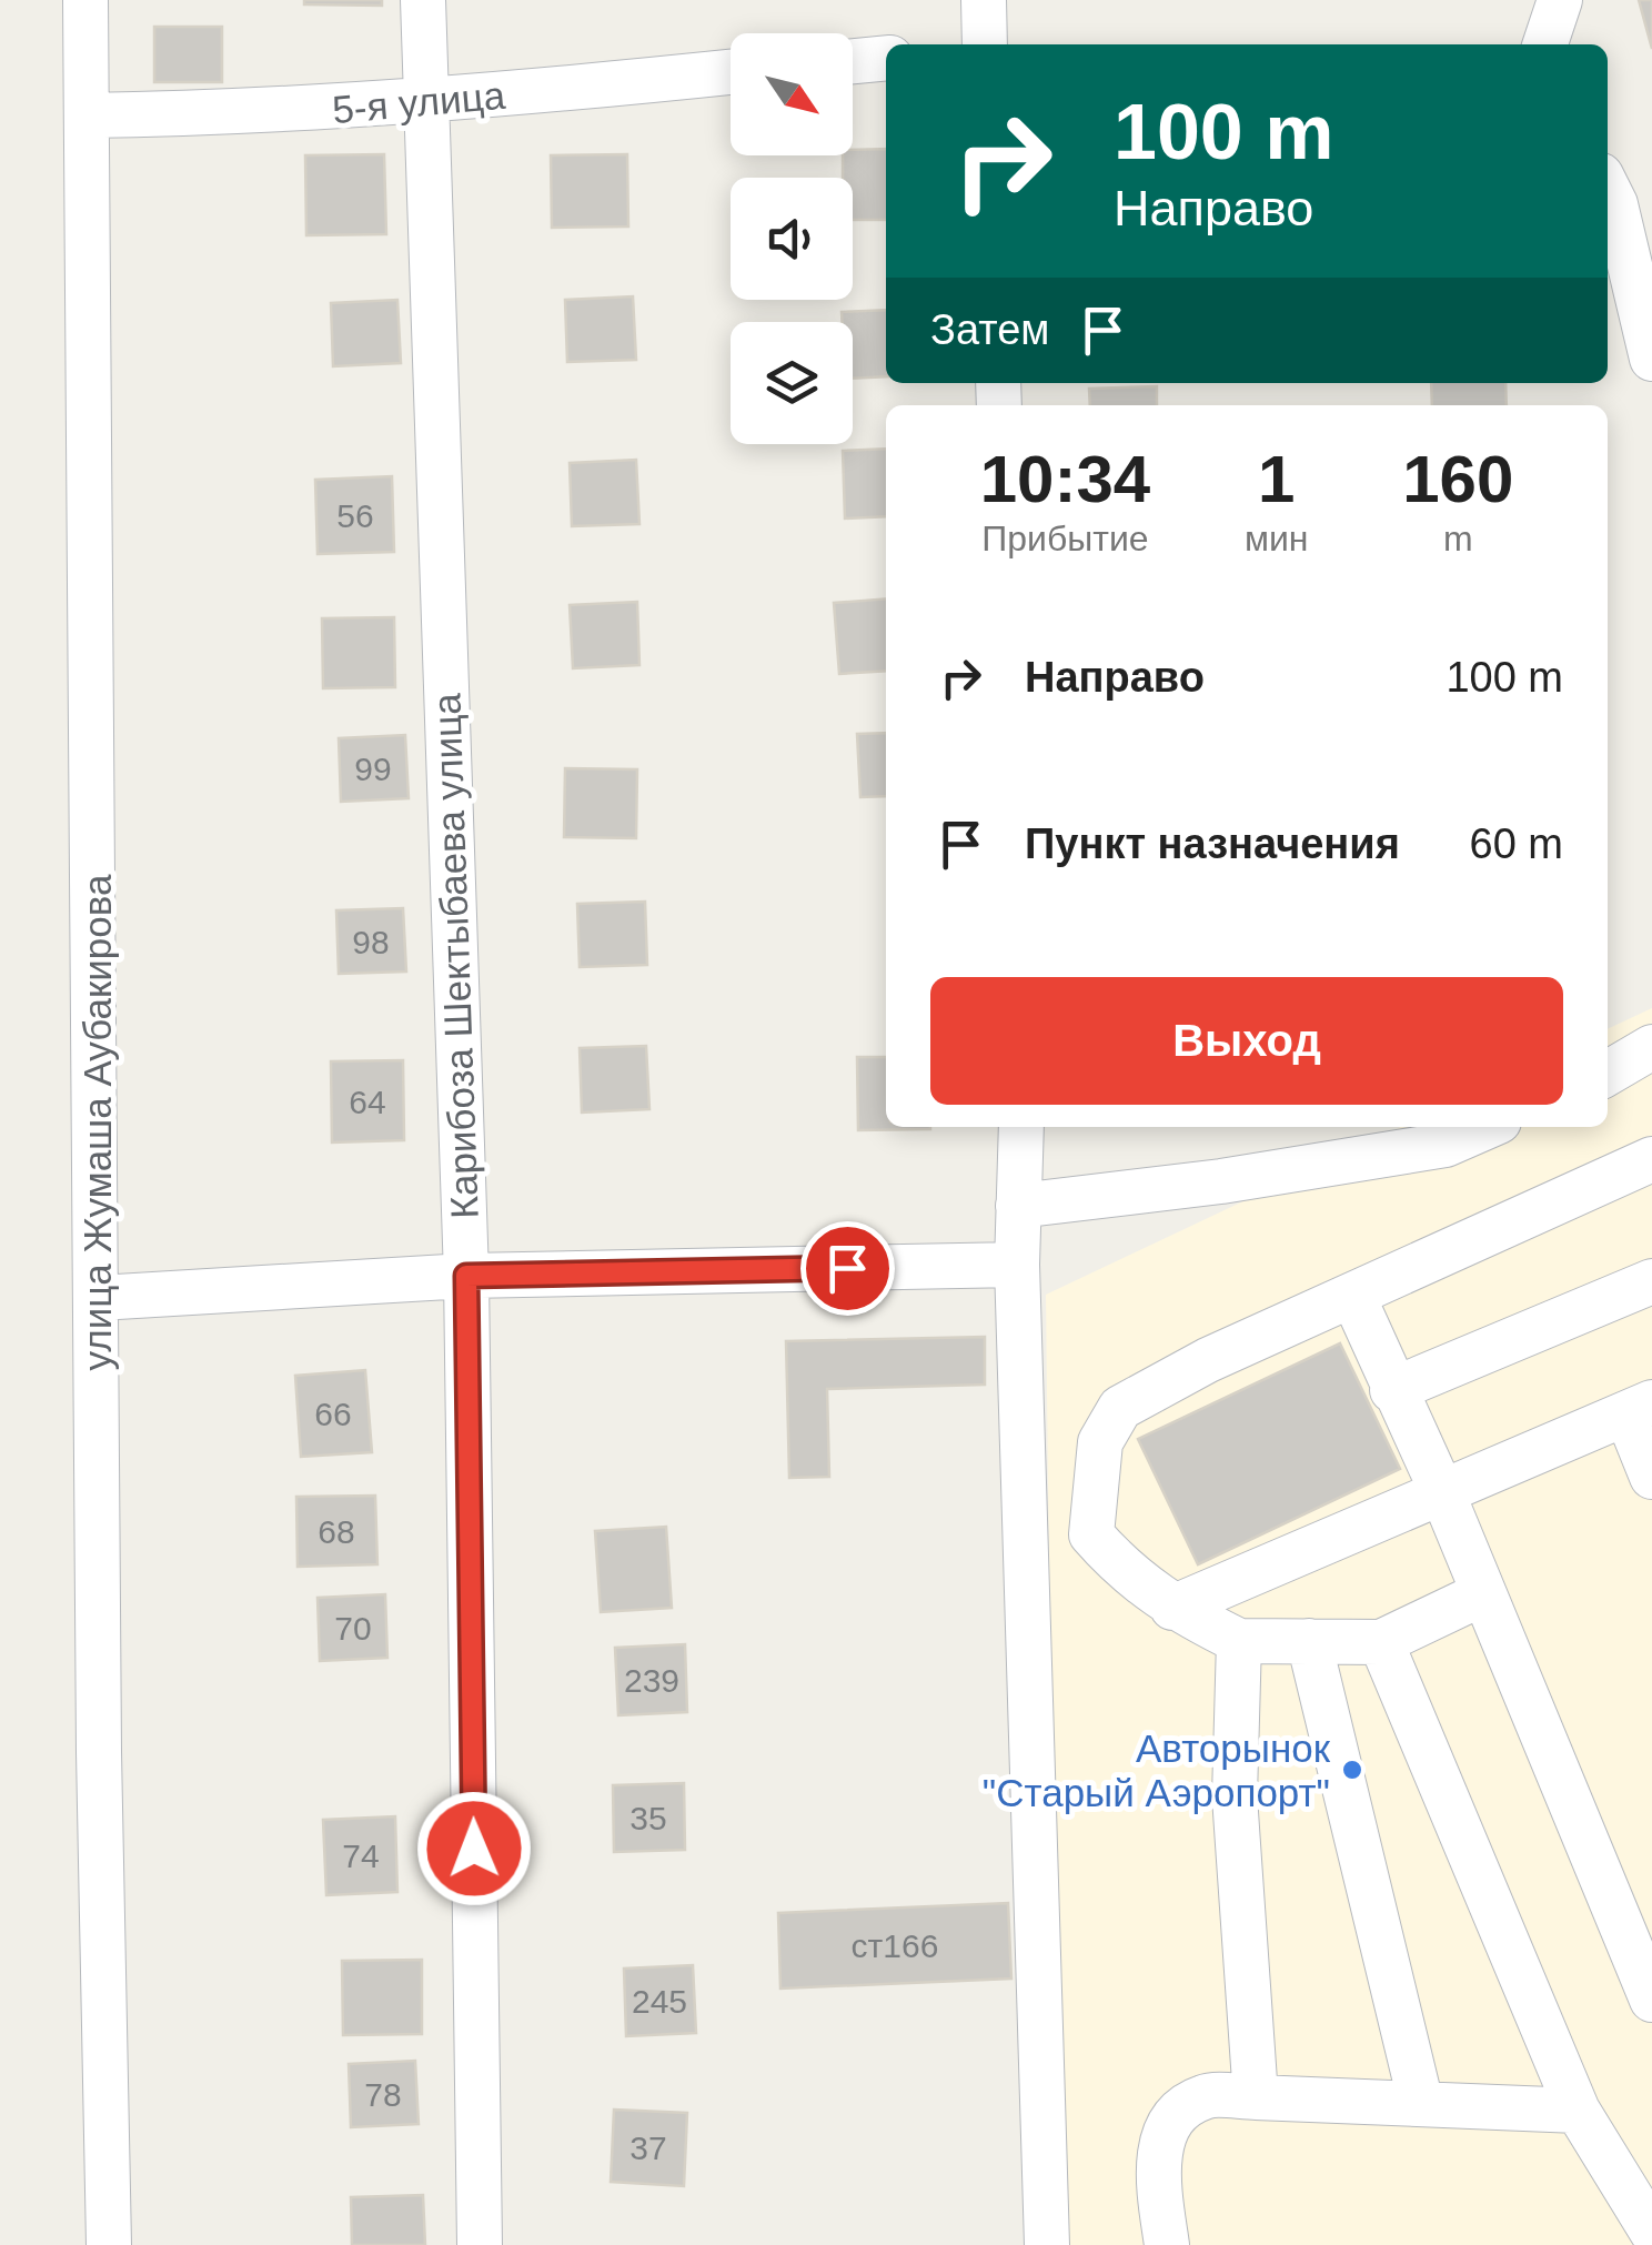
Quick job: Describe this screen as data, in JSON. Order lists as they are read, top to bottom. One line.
{"streets":{"street":["5-я улица","Карибоза Шектыбаева улица","улица Жумаша Аубакирова"]},"crossings":[["5-я улица","Карибоза Шектыбаева улица"],["5-я улица","улица Жумаша Аубакирова"]],"places":["Авторынок \"Старый Аэропорт\""],"house_numbers":["56","99","98","64","66","68","70","239","35","74","ст166","245","78","37"],"north":"bottom right","page":{"turn":["100 m","Направо"],"then":"Затем","eta":["10:34","Прибытие","1","мин","160","m"],"list":[{"name":"Направо","value":"100 m"},{"name":"Пункт назначения","value":"60 m"}],"buttons":"Выход"}}
